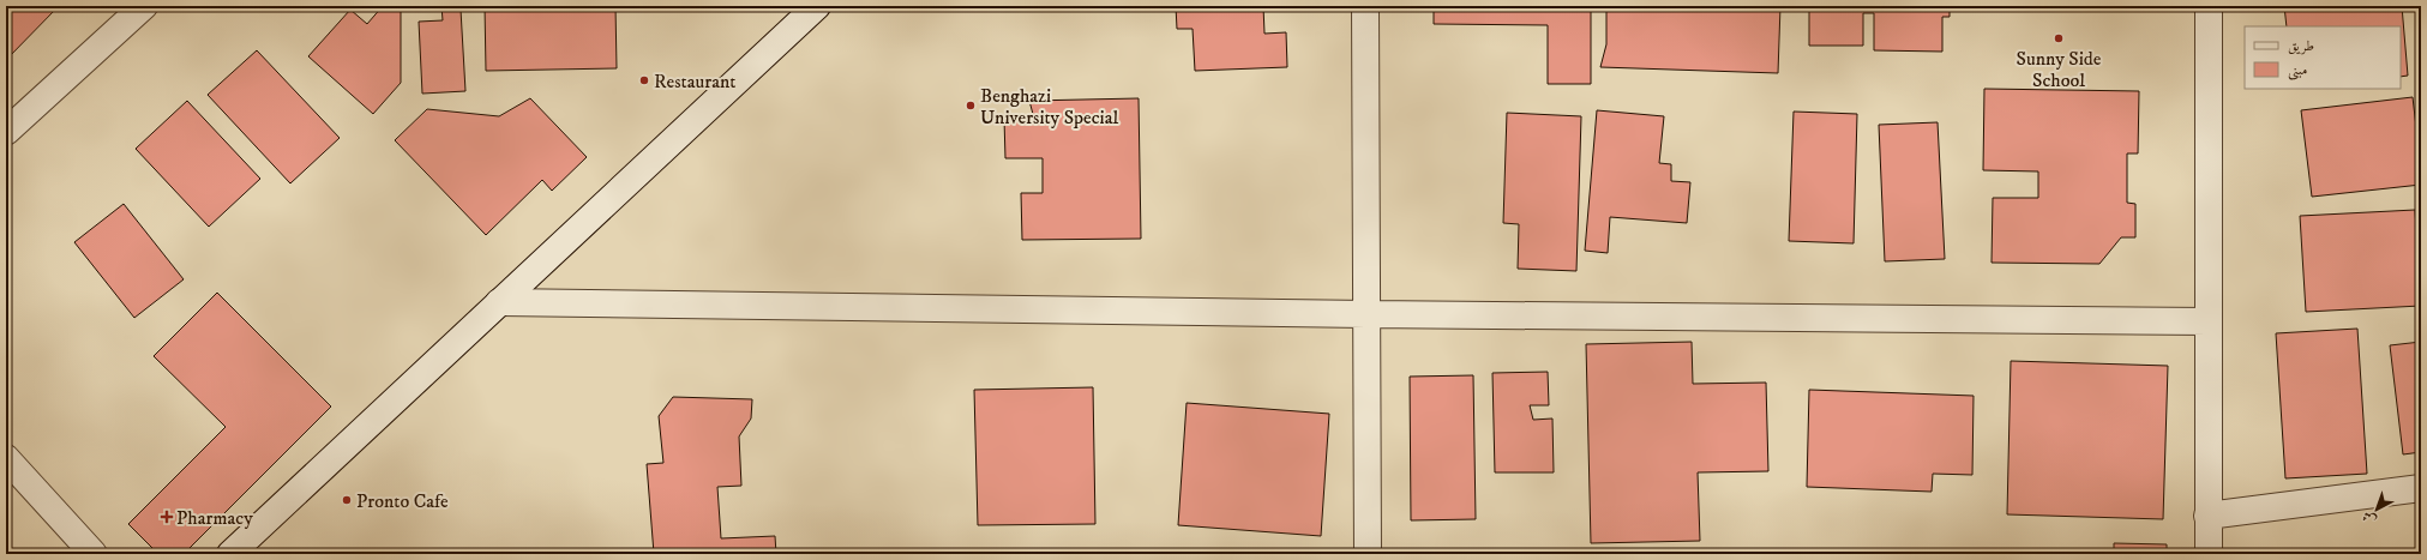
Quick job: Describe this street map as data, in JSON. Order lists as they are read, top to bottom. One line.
{"places":{"other":["Sunny Side School","Restaurant","Benghazi University Special","Pronto Cafe"],"health":["Pharmacy"]},"legend":["طريق","مبنى"],"north":"bottom left"}
